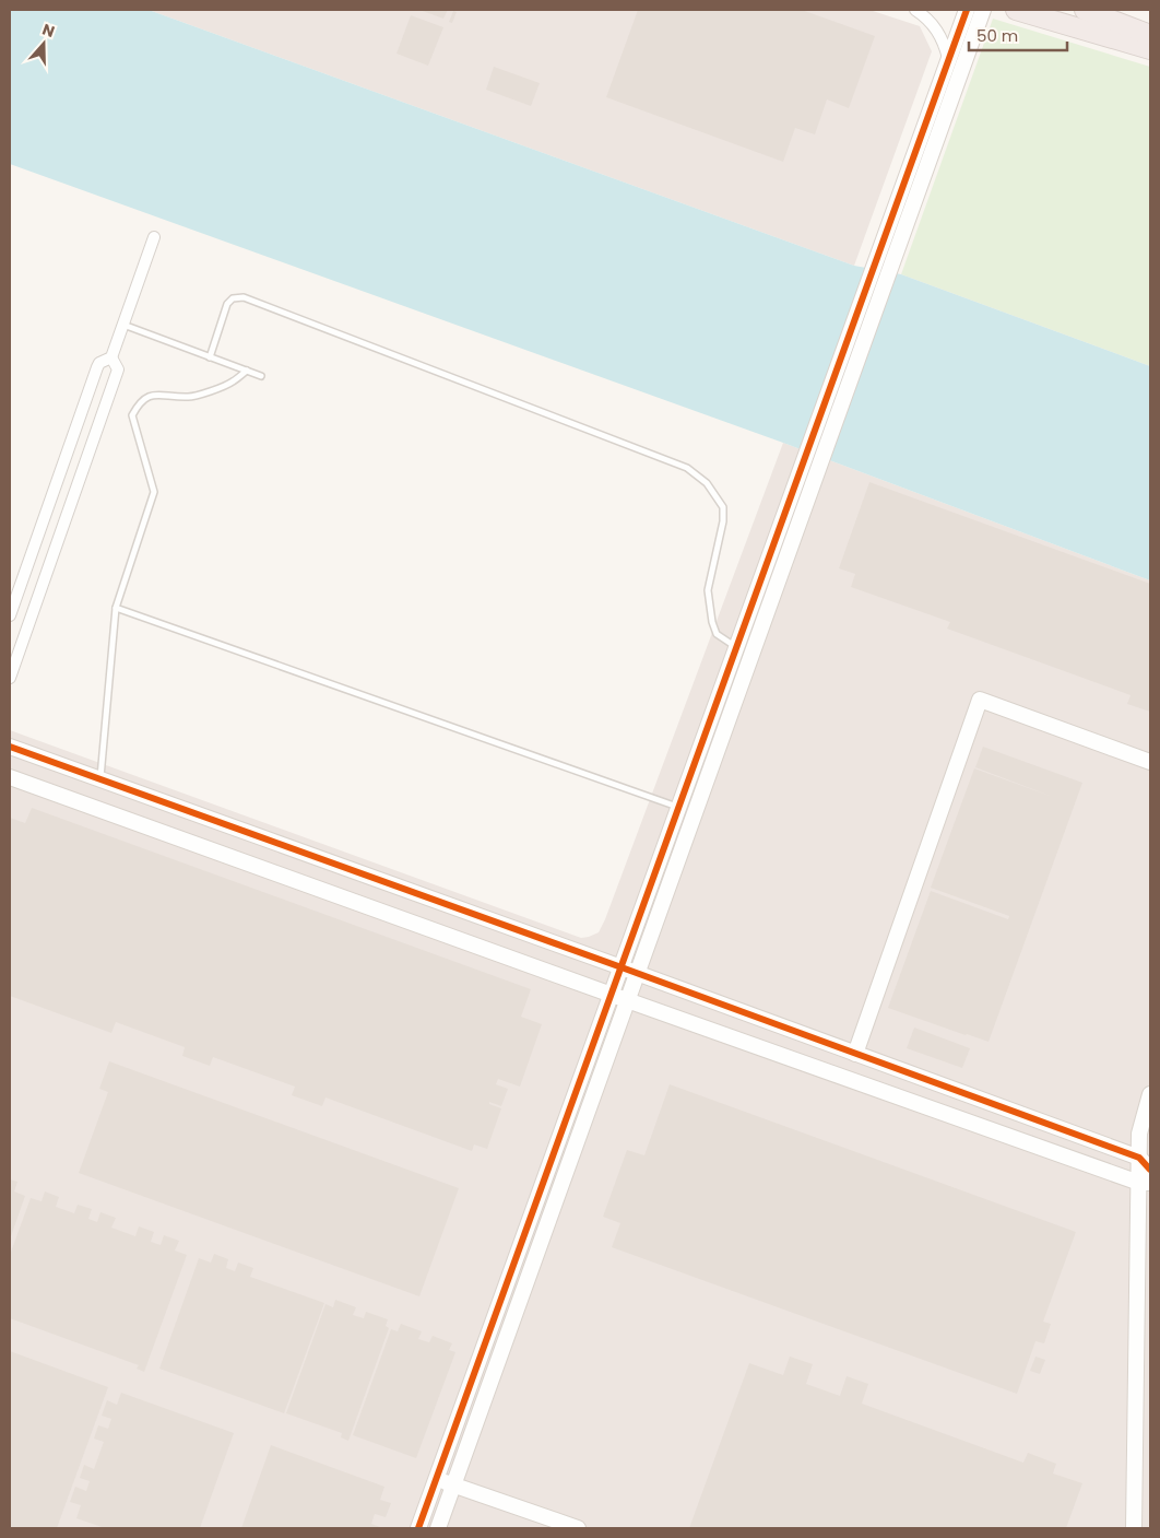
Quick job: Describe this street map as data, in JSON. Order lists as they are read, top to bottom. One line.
{"scale_bar":"50 m","north":"top"}
